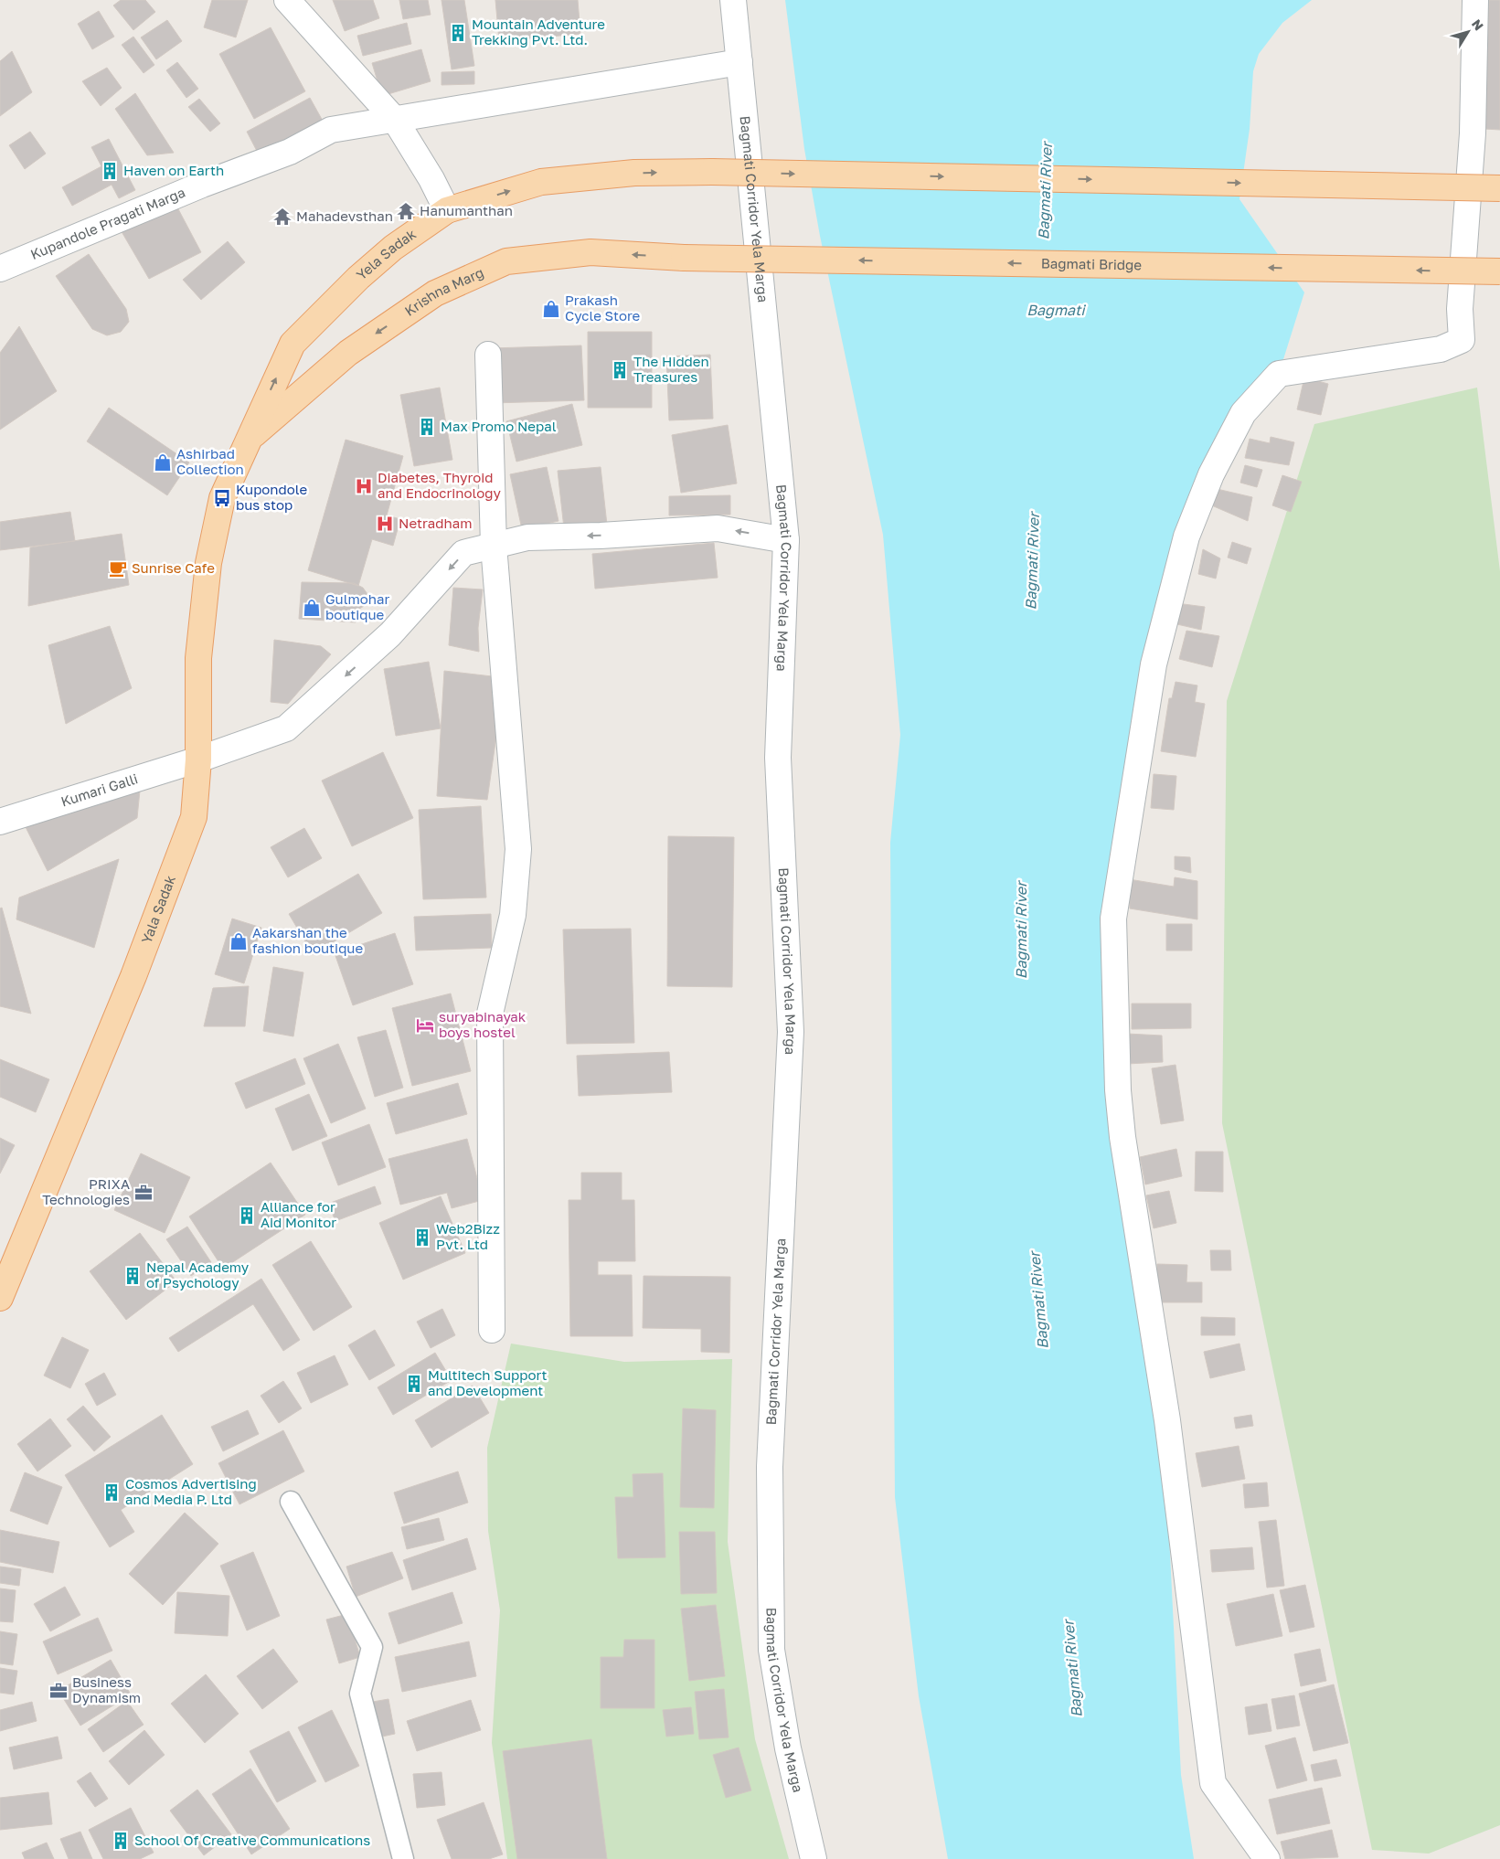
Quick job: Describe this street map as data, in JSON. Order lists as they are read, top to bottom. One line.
{"streets":{"main road":["Yela Sadak","Bagmati Bridge","Krishna Marg","Yala Sadak"],"street":["Bagmati Corridor Yela Marga","Kupandole Pragati Marga","Kumari Galli"]},"crossings":[["Bagmati Corridor Yela Marga","Kupandole Pragati Marga"],["Yela Sadak","Krishna Marg"],["Yela Sadak","Yala Sadak"],["Bagmati Bridge","Krishna Marg"],["Kumari Galli","Yala Sadak"]],"one_way":["Yela Sadak","Bagmati Bridge","Krishna Marg"],"water":["Bagmati River","Bagmati"],"places":{"building":["Mountain Adventure Trekking Pvt. Ltd.","Haven on Earth","The Hidden Treasures","Max Promo Nepal","Alliance for Aid Monitor","Web2Bizz Pvt. Ltd","Nepal Academy of Psychology","Multitech Support and Development","Cosmos Advertising and Media P. Ltd","School Of Creative Communications"],"temple":["Hanumanthan","Mahadevsthan"],"shop":["Prakash Cycle Store","Ashirbad Collection","Gulmohar boutique","Aakarshan the fashion boutique"],"hospital":["Diabetes, Thyroid and Endocrinology","Netradham"],"bus stop":["Kupondole bus stop"],"cafe":["Sunrise Cafe"],"hotel":["suryabinayak boys hostel"],"office":["PRIXA Technologies","Business Dynamism"]},"north":"top right"}
